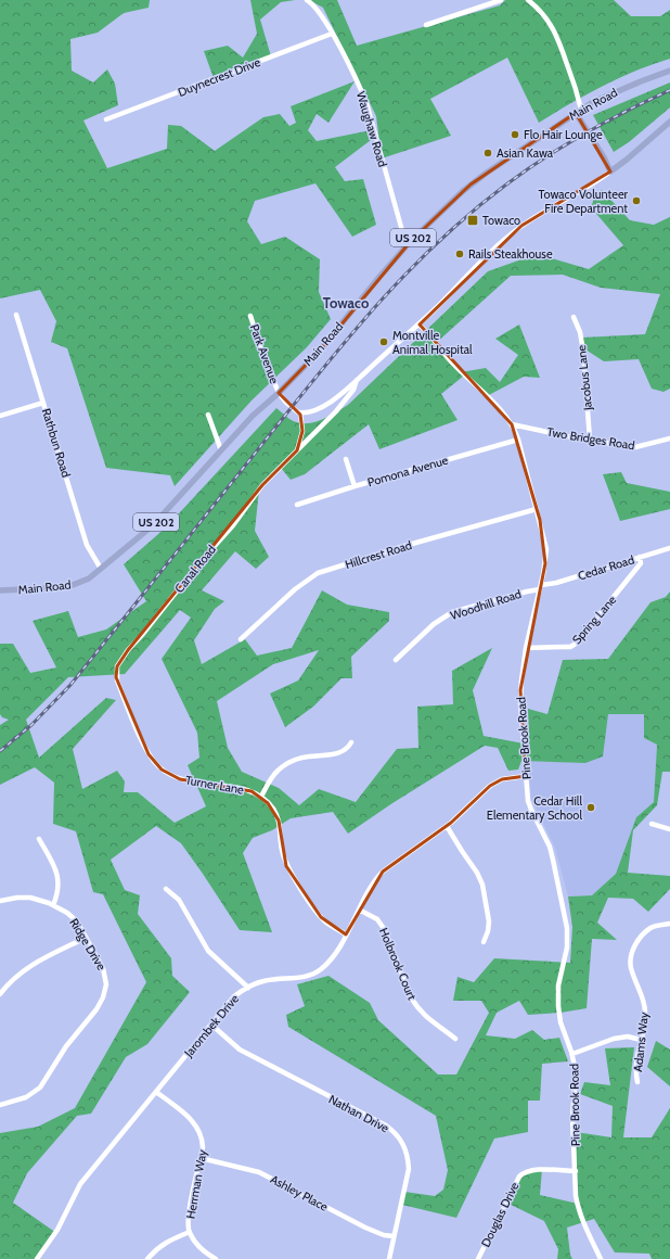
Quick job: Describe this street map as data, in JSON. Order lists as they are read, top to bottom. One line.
{"streets":{"main road":["Main Road","US 202"],"street":["Duynecrest Drive","Waughaw Road","Park Avenue","Jacobus Lane","Two Bridges Road","Rathbun Road","Pomona Avenue","Hillcrest Road","Cedar Road","Canal Road","Woodhill Road","Spring Lane","Pine Brook Road","Turner Lane","Ridge Drive","Holbrook Court","Jarombek Drive","Adams Way","Nathan Drive","Herrman Way","Ashley Place","Douglas Drive"]},"crossings":[["Duynecrest Drive","Waughaw Road"],["Main Road","Waughaw Road"],["Main Road","Park Avenue"],["Main Road","Rathbun Road"],["Jacobus Lane","Two Bridges Road"],["Two Bridges Road","Pine Brook Road"],["Pomona Avenue","Pine Brook Road"],["Hillcrest Road","Pine Brook Road"],["Cedar Road","Woodhill Road"],["Cedar Road","Spring Lane"],["Cedar Road","Pine Brook Road"],["Canal Road","Turner Lane"],["Woodhill Road","Pine Brook Road"],["Spring Lane","Pine Brook Road"],["Pine Brook Road","Jarombek Drive"],["Pine Brook Road","Douglas Drive"],["Turner Lane","Jarombek Drive"],["Holbrook Court","Jarombek Drive"],["Jarombek Drive","Nathan Drive"],["Jarombek Drive","Herrman Way"],["Nathan Drive","Ashley Place"],["Herrman Way","Ashley Place"]],"districts":["Towaco"],"places":{"other":["Flo Hair Lounge","Asian Kawa","Towaco Volunteer Fire Department","Rails Steakhouse","Montville Animal Hospital","Cedar Hill Elementary School"],"transit":["Towaco"]}}
